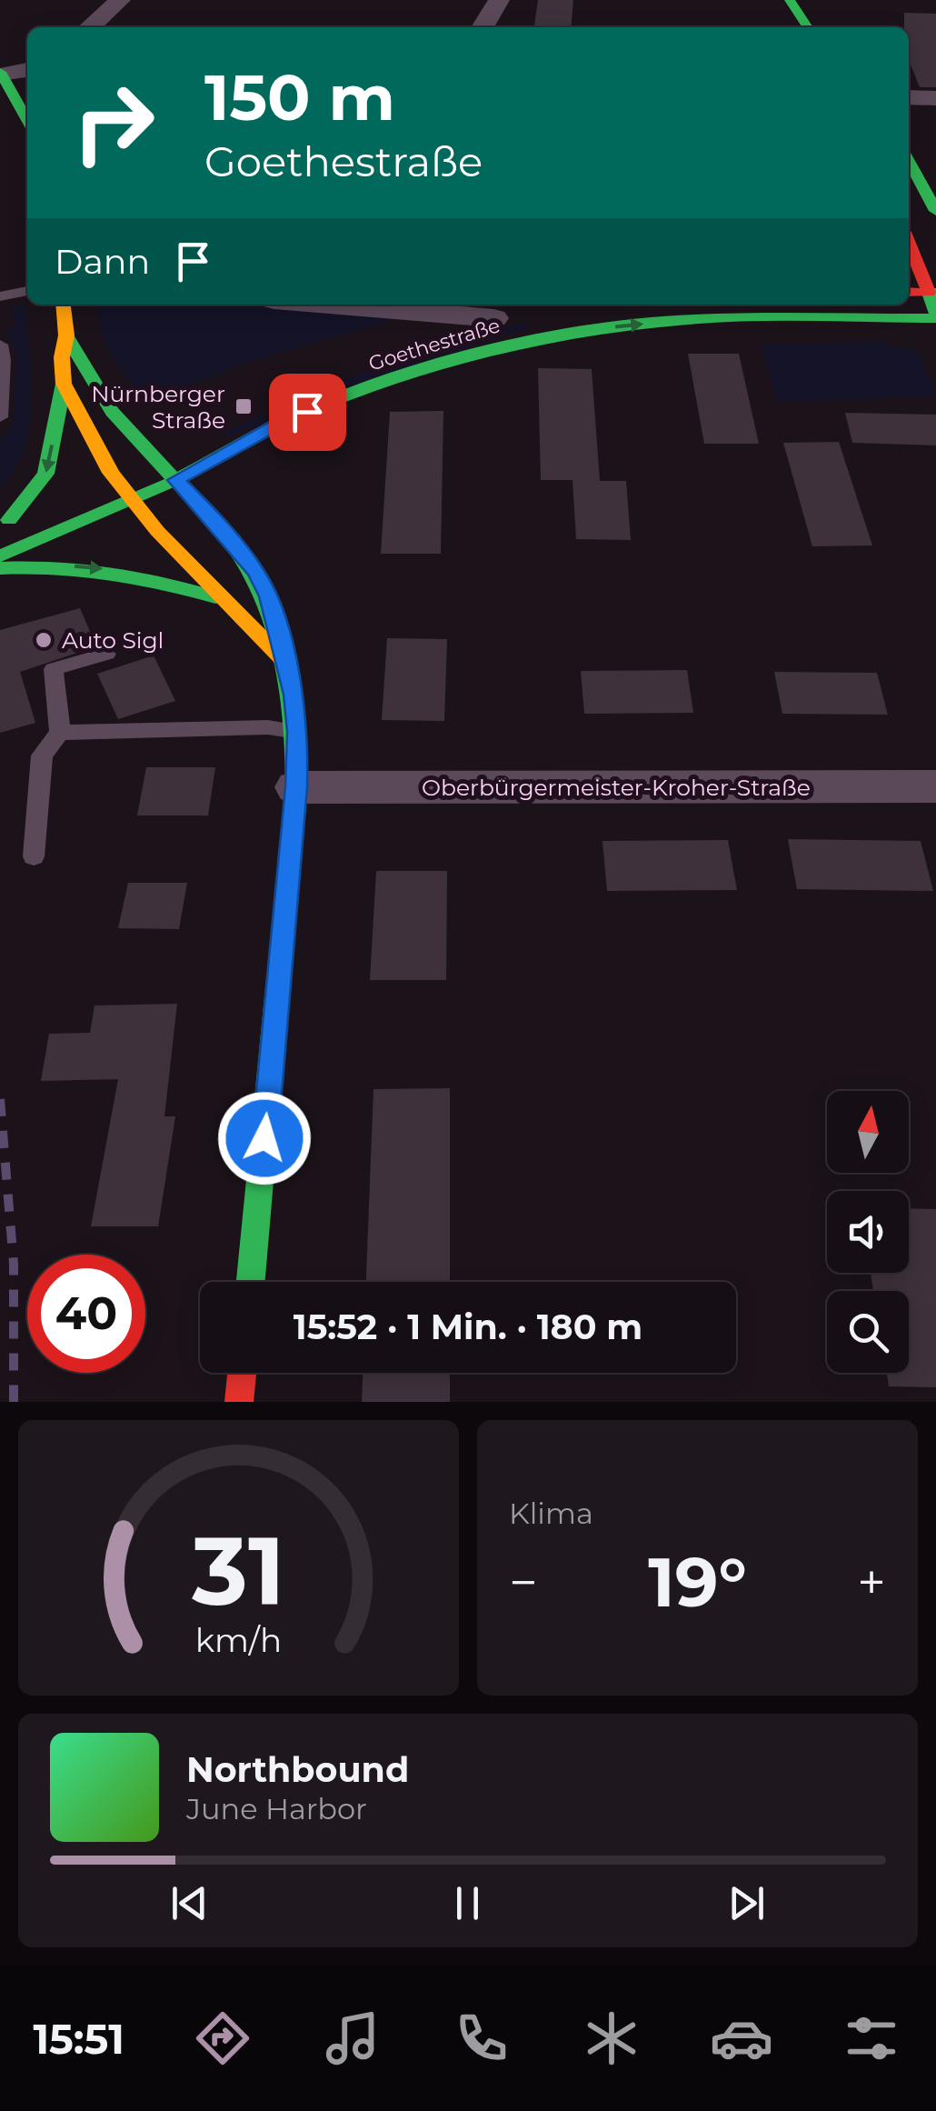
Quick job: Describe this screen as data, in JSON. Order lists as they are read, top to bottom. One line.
{"streets":{"street":["Goethestraße","Oberbürgermeister-Kroher-Straße"]},"places":{"transit":["Nürnberger Straße"],"other":["Auto Sigl"]},"north":"top","page":{"turn":["150 m","Goethestraße"],"then":"Dann","limit":"40","trip":"15:52 · 1 Min. · 180 m","tile":"Klima","heat":["−","19°","+"],"song":["Northbound","June Harbor"],"tabs":"15:51","gauge":["31","km/h"]}}
